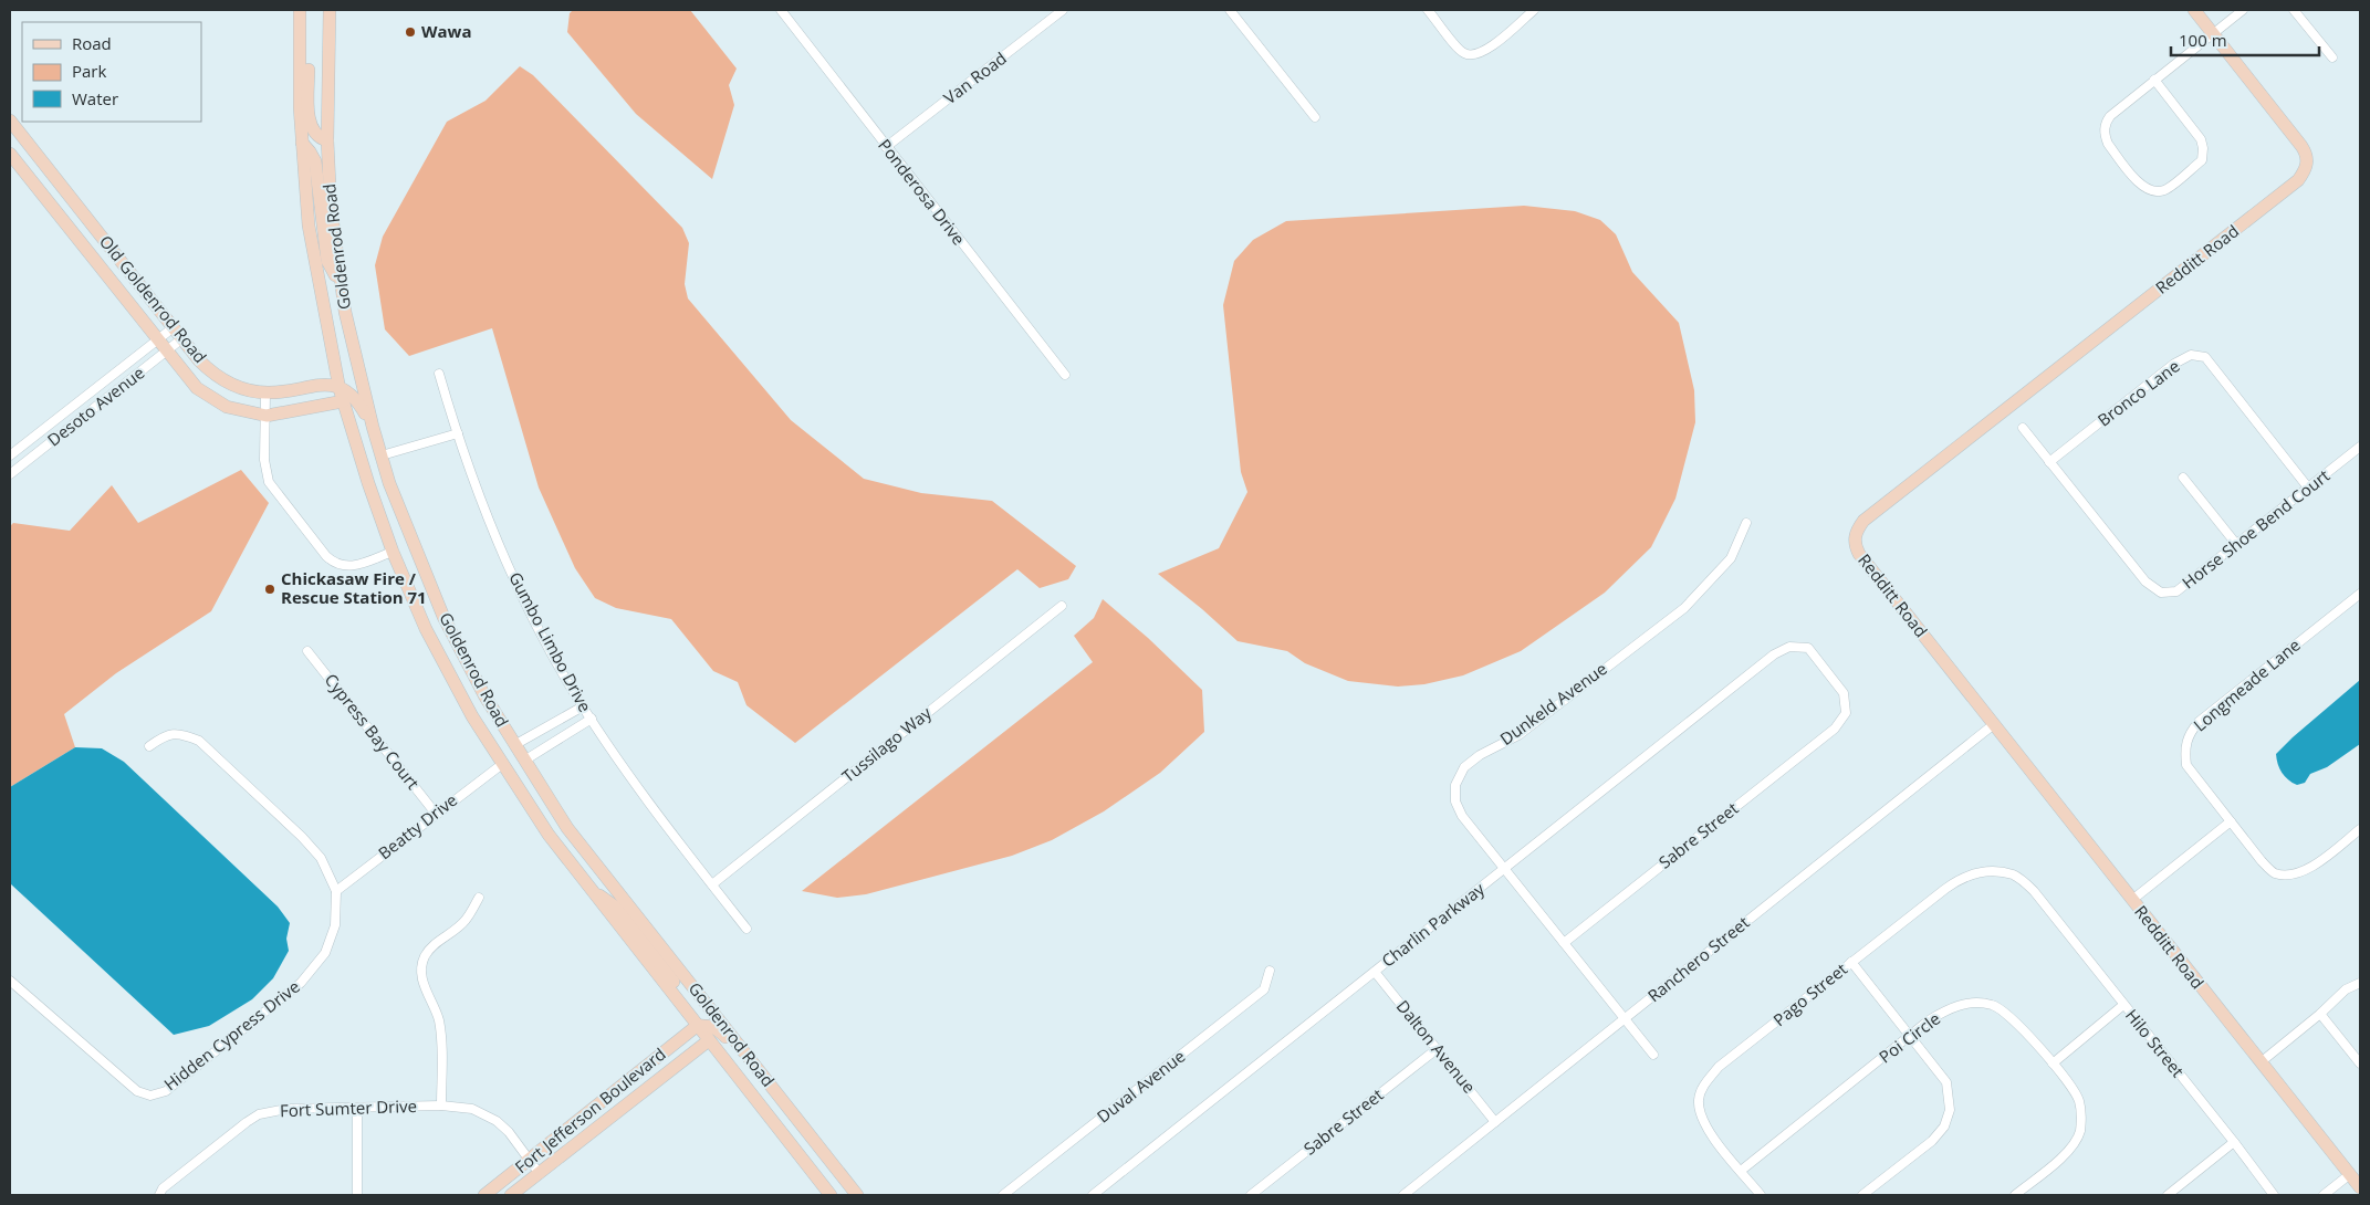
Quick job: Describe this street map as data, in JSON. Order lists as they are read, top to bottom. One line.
{"streets":{"main road":["Goldenrod Road","Redditt Road","Old Goldenrod Road","Fort Jefferson Boulevard"],"street":["Van Road","Ponderosa Drive","Bronco Lane","Desoto Avenue","Horse Shoe Bend Court","Gumbo Limbo Drive","Longmeade Lane","Dunkeld Avenue","Cypress Bay Court","Tussilago Way","Beatty Drive","Sabre Street","Charlin Parkway","Ranchero Street","Pago Street","Hidden Cypress Drive","Poi Circle","Hilo Street","Dalton Avenue","Duval Avenue","Fort Sumter Drive"]},"crossings":[["Van Road","Ponderosa Drive"],["Goldenrod Road","Old Goldenrod Road"],["Goldenrod Road","Beatty Drive"],["Goldenrod Road","Fort Jefferson Boulevard"],["Redditt Road","Ranchero Street"],["Old Goldenrod Road","Desoto Avenue"],["Bronco Lane","Horse Shoe Bend Court"],["Gumbo Limbo Drive","Tussilago Way"],["Dunkeld Avenue","Sabre Street"],["Dunkeld Avenue","Charlin Parkway"],["Dunkeld Avenue","Ranchero Street"],["Cypress Bay Court","Beatty Drive"],["Beatty Drive","Hidden Cypress Drive"],["Sabre Street","Charlin Parkway"],["Sabre Street","Dalton Avenue"],["Charlin Parkway","Dalton Avenue"],["Ranchero Street","Dalton Avenue"],["Pago Street","Poi Circle"],["Pago Street","Hilo Street"],["Fort Sumter Drive","Fort Jefferson Boulevard"]],"places":["Wawa","Chickasaw Fire / Rescue Station 71"],"legend":["Road","Park","Water"],"scale_bar":"100 m"}
